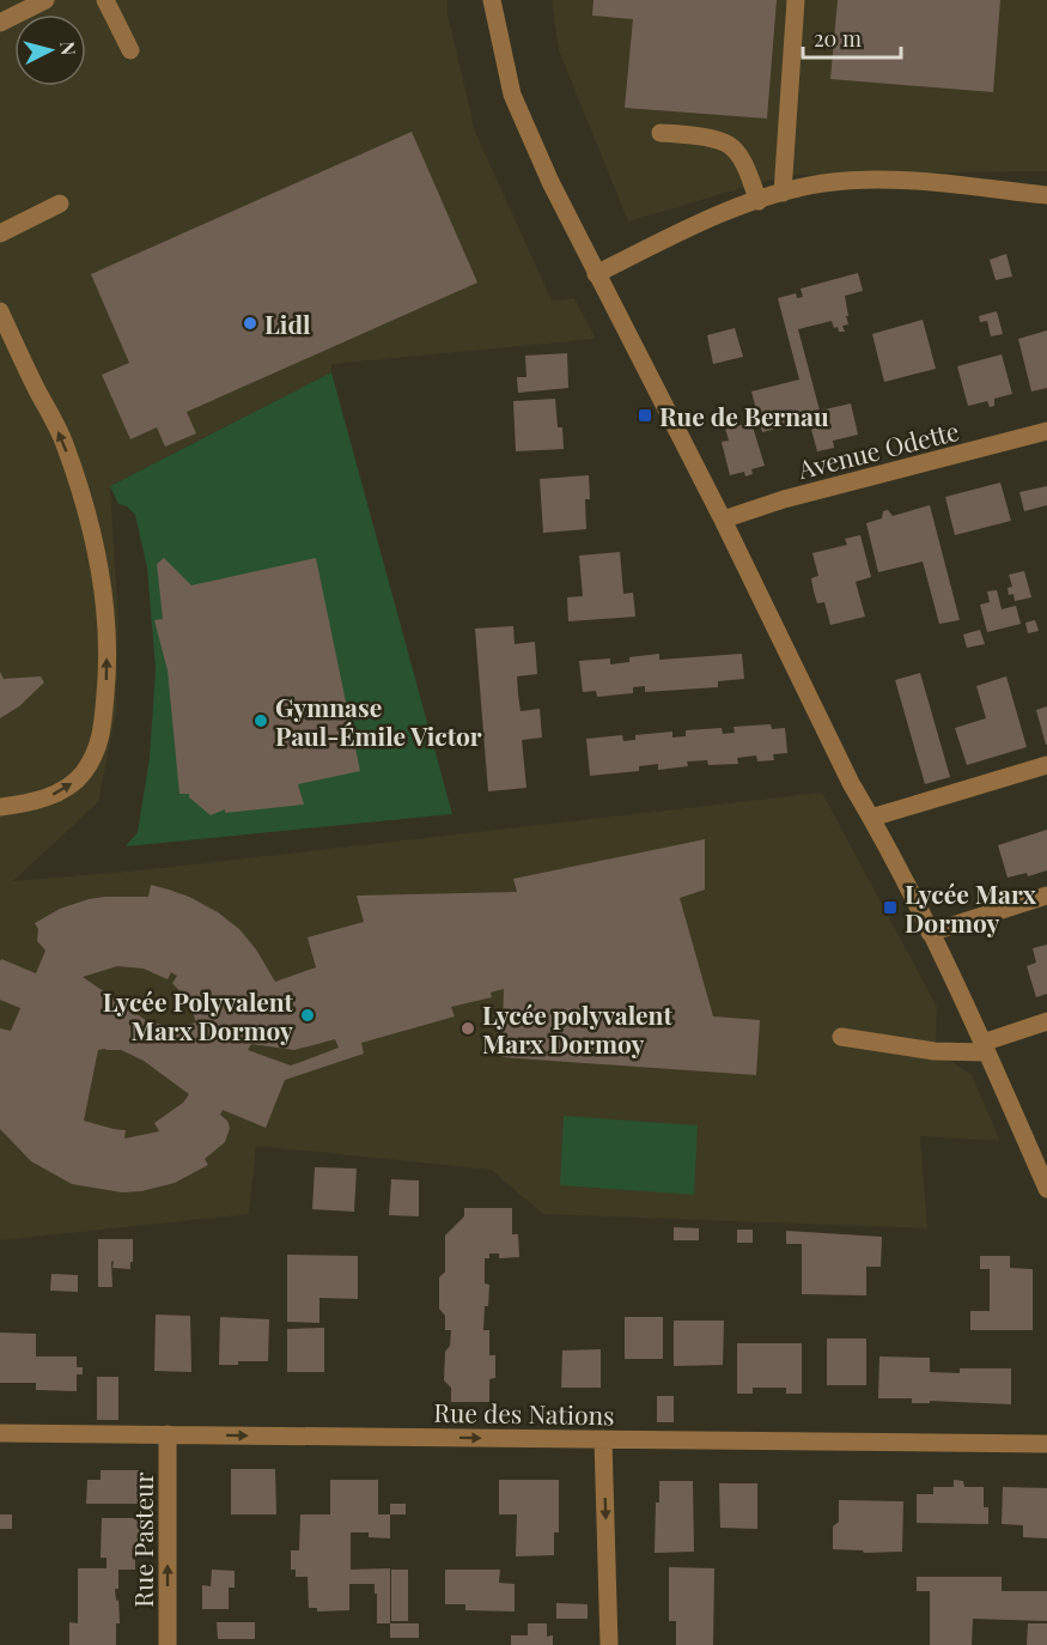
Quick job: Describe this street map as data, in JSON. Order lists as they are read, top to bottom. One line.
{"streets":{"street":["Avenue Odette","Rue des Nations","Rue Pasteur"]},"crossings":[["Rue des Nations","Rue Pasteur"]],"one_way":["Rue des Nations","Rue Pasteur"],"places":{"other":["Lidl","Gymnase Paul-Émile Victor","Lycée Polyvalent Marx Dormoy","Lycée polyvalent Marx Dormoy"],"transit":["Rue de Bernau","Lycée Marx Dormoy"]},"scale_bar":"20 m","north":"right"}
